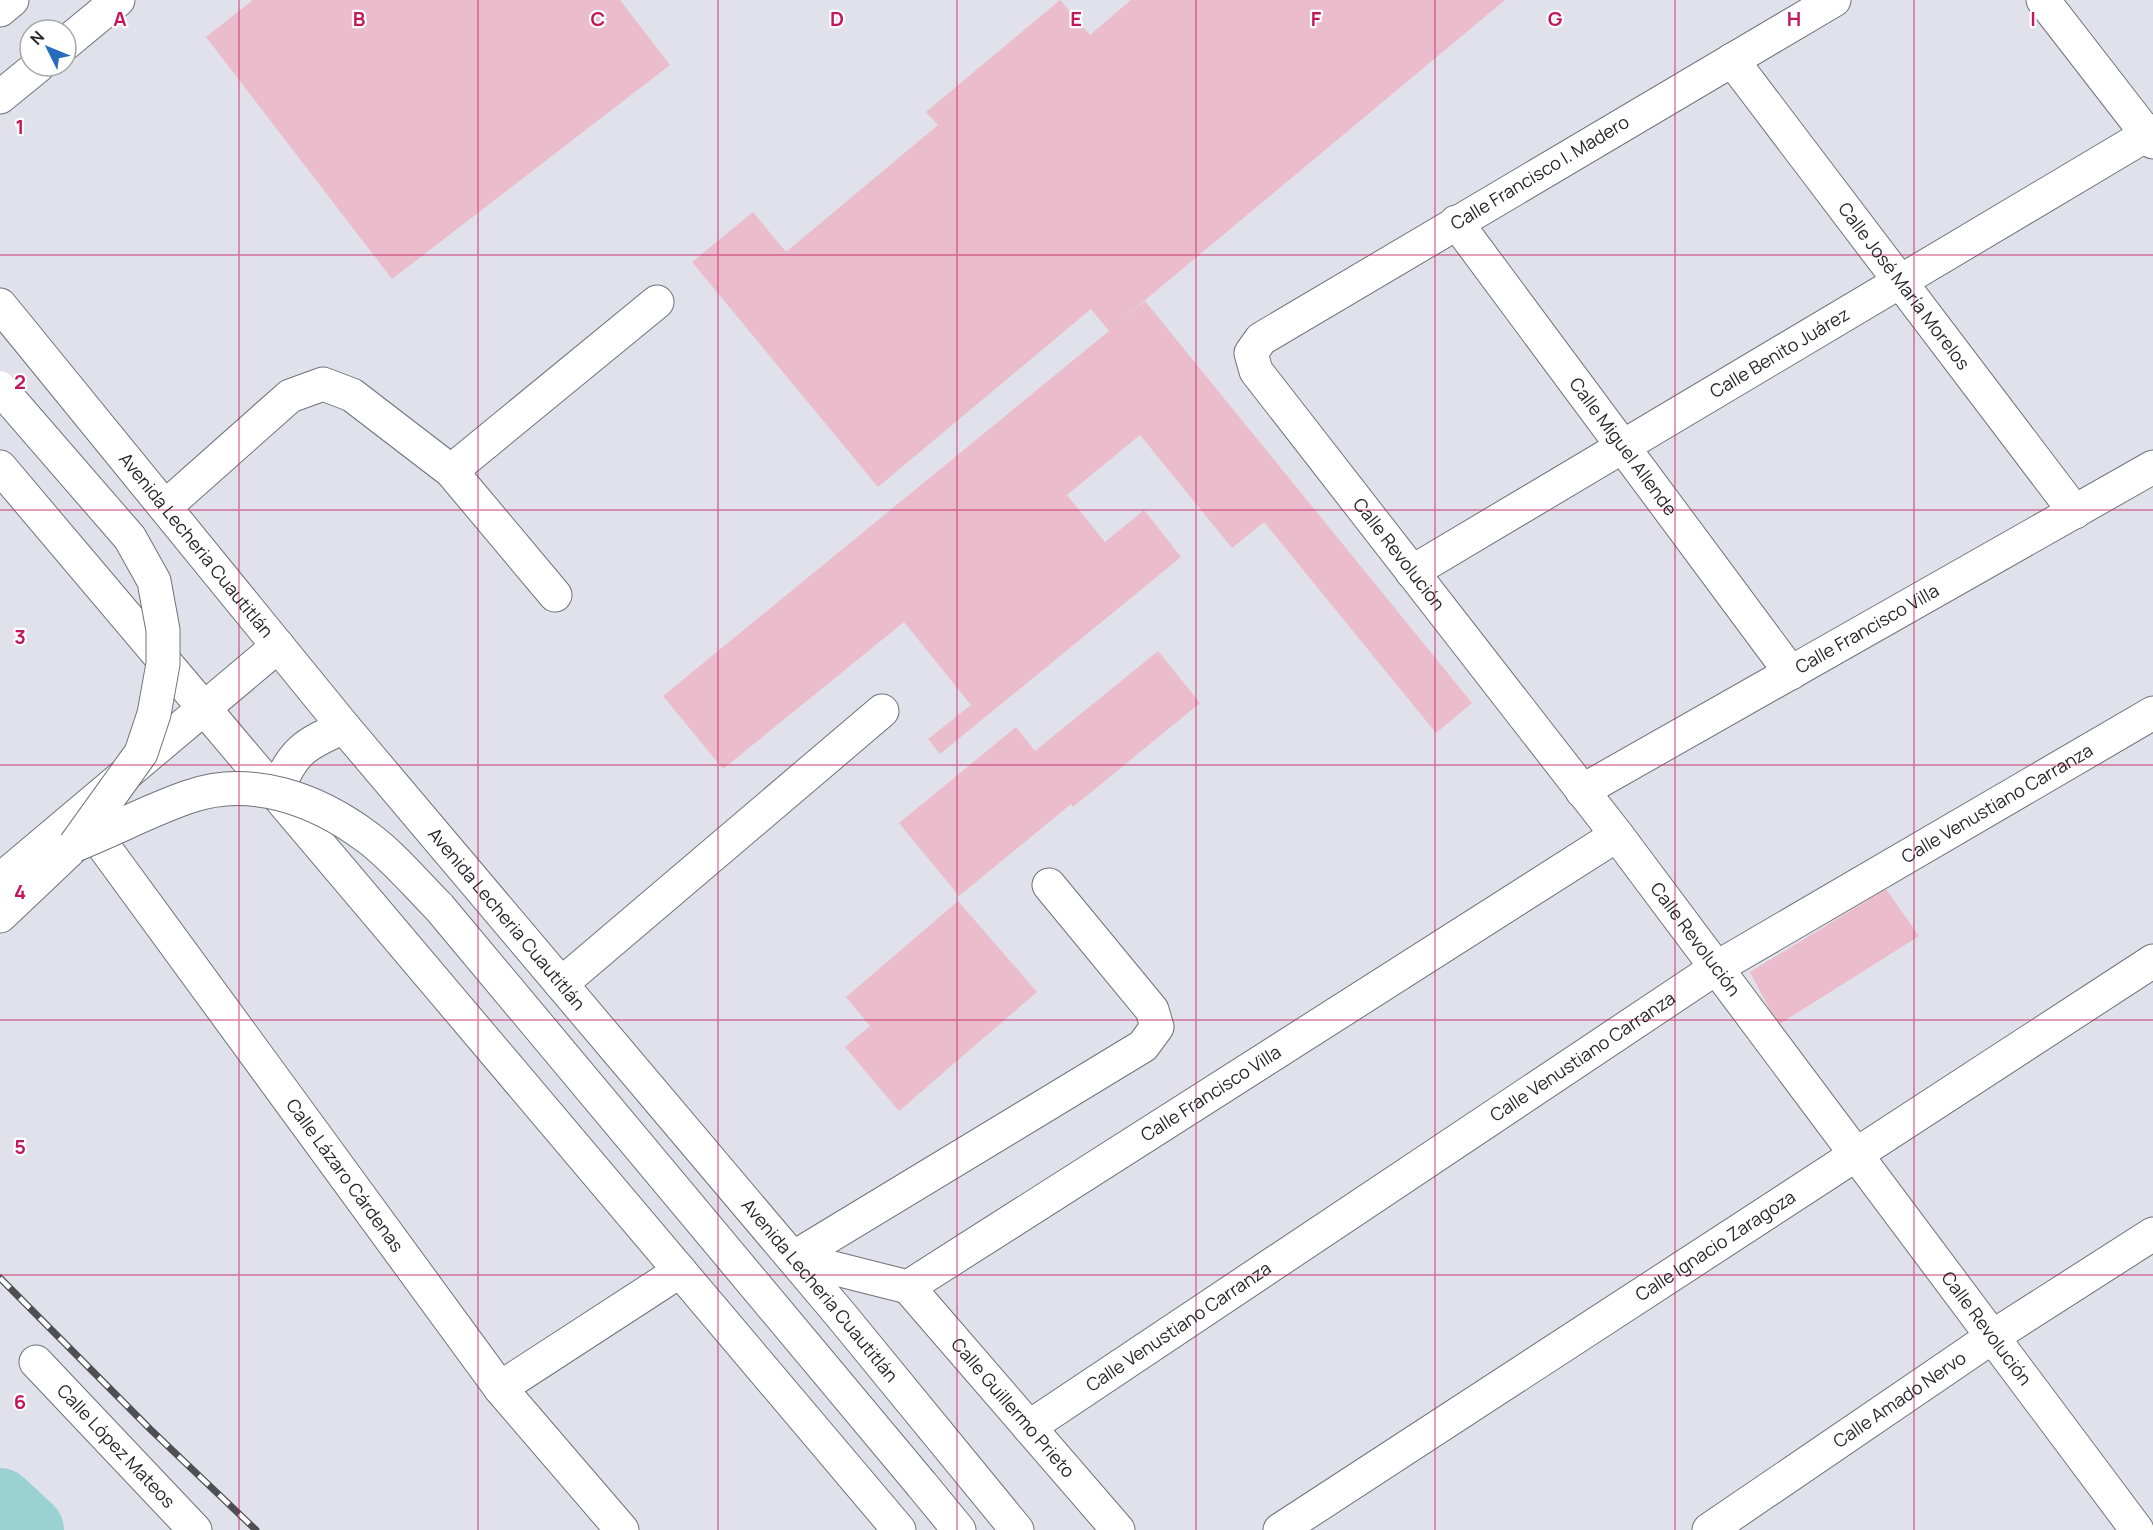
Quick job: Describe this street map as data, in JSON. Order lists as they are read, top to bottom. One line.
{"streets":{"street":["Calle Francisco I. Madero","Calle José María Morelos","Calle Benito Juárez","Calle Miguel Allende","Avenida Lecheria Cuautitlán","Calle Revolución","Calle Francisco Villa","Calle Venustiano Carranza","Calle Lázaro Cárdenas","Calle Ignacio Zaragoza","Calle Amado Nervo","Calle Guillermo Prieto","Calle López Mateos"]},"crossings":[["Calle Francisco I. Madero","Calle José María Morelos"],["Calle Francisco I. Madero","Calle Miguel Allende"],["Calle Francisco I. Madero","Calle Revolución"],["Calle José María Morelos","Calle Benito Juárez"],["Calle José María Morelos","Calle Francisco Villa"],["Calle Benito Juárez","Calle Miguel Allende"],["Calle Benito Juárez","Calle Revolución"],["Calle Miguel Allende","Calle Francisco Villa"],["Calle Revolución","Calle Francisco Villa"],["Calle Revolución","Calle Venustiano Carranza"],["Calle Revolución","Calle Ignacio Zaragoza"],["Calle Revolución","Calle Amado Nervo"],["Calle Francisco Villa","Calle Guillermo Prieto"],["Calle Venustiano Carranza","Calle Guillermo Prieto"]],"north":"top left","grid":{"columns":["A","B","C","D","E","F","G","H","I"],"rows":["1","2","3","4","5","6"]}}
